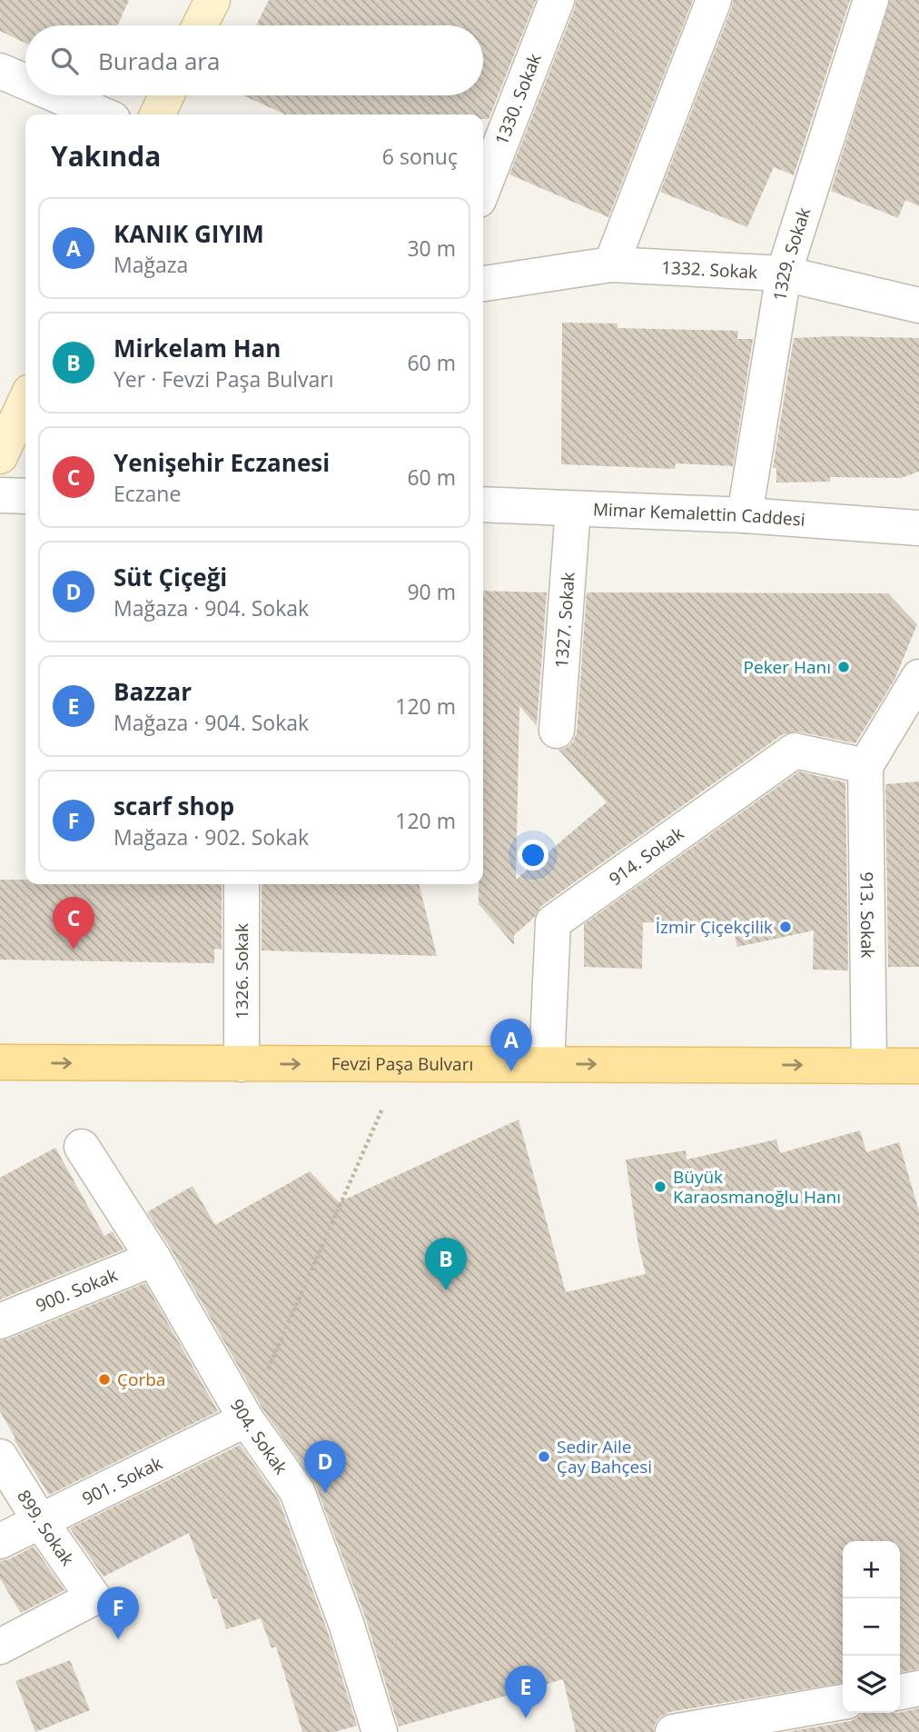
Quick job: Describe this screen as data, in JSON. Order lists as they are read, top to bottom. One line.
{"streets":{"main road":["Fevzi Paşa Bulvarı"],"street":["1330. Sokak","1329. Sokak","1332. Sokak","Mimar Kemalettin Caddesi","1327. Sokak","914. Sokak","913. Sokak","1326. Sokak","900. Sokak","904. Sokak","901. Sokak","899. Sokak"]},"crossings":[["1329. Sokak","1332. Sokak"],["1329. Sokak","Mimar Kemalettin Caddesi"],["Mimar Kemalettin Caddesi","1327. Sokak"],["914. Sokak","913. Sokak"],["914. Sokak","Fevzi Paşa Bulvarı"],["913. Sokak","Fevzi Paşa Bulvarı"],["1326. Sokak","Fevzi Paşa Bulvarı"],["900. Sokak","904. Sokak"],["904. Sokak","901. Sokak"],["901. Sokak","899. Sokak"]],"one_way":["Fevzi Paşa Bulvarı"],"places":["Peker Hanı","İzmir Çiçekçilik","Büyük Karaosmanoğlu Hanı","Çorba","Sedir Aile Çay Bahçesi"],"page":{"search":"Burada ara","heading":["Yakında","6 sonuç"],"list":[{"mark":"A","name":"KANIK GIYIM","note":"Mağaza","value":"30 m"},{"mark":"B","name":"Mirkelam Han","note":"Yer · Fevzi Paşa Bulvarı","value":"60 m"},{"mark":"C","name":"Yenişehir Eczanesi","note":"Eczane","value":"60 m"},{"mark":"D","name":"Süt Çiçeği","note":"Mağaza · 904. Sokak","value":"90 m"},{"mark":"E","name":"Bazzar","note":"Mağaza · 904. Sokak","value":"120 m"},{"mark":"F","name":"scarf shop","note":"Mağaza · 902. Sokak","value":"120 m"}],"pins":["C","A","B","D","F","E"],"map_buttons":["+","−"]}}
